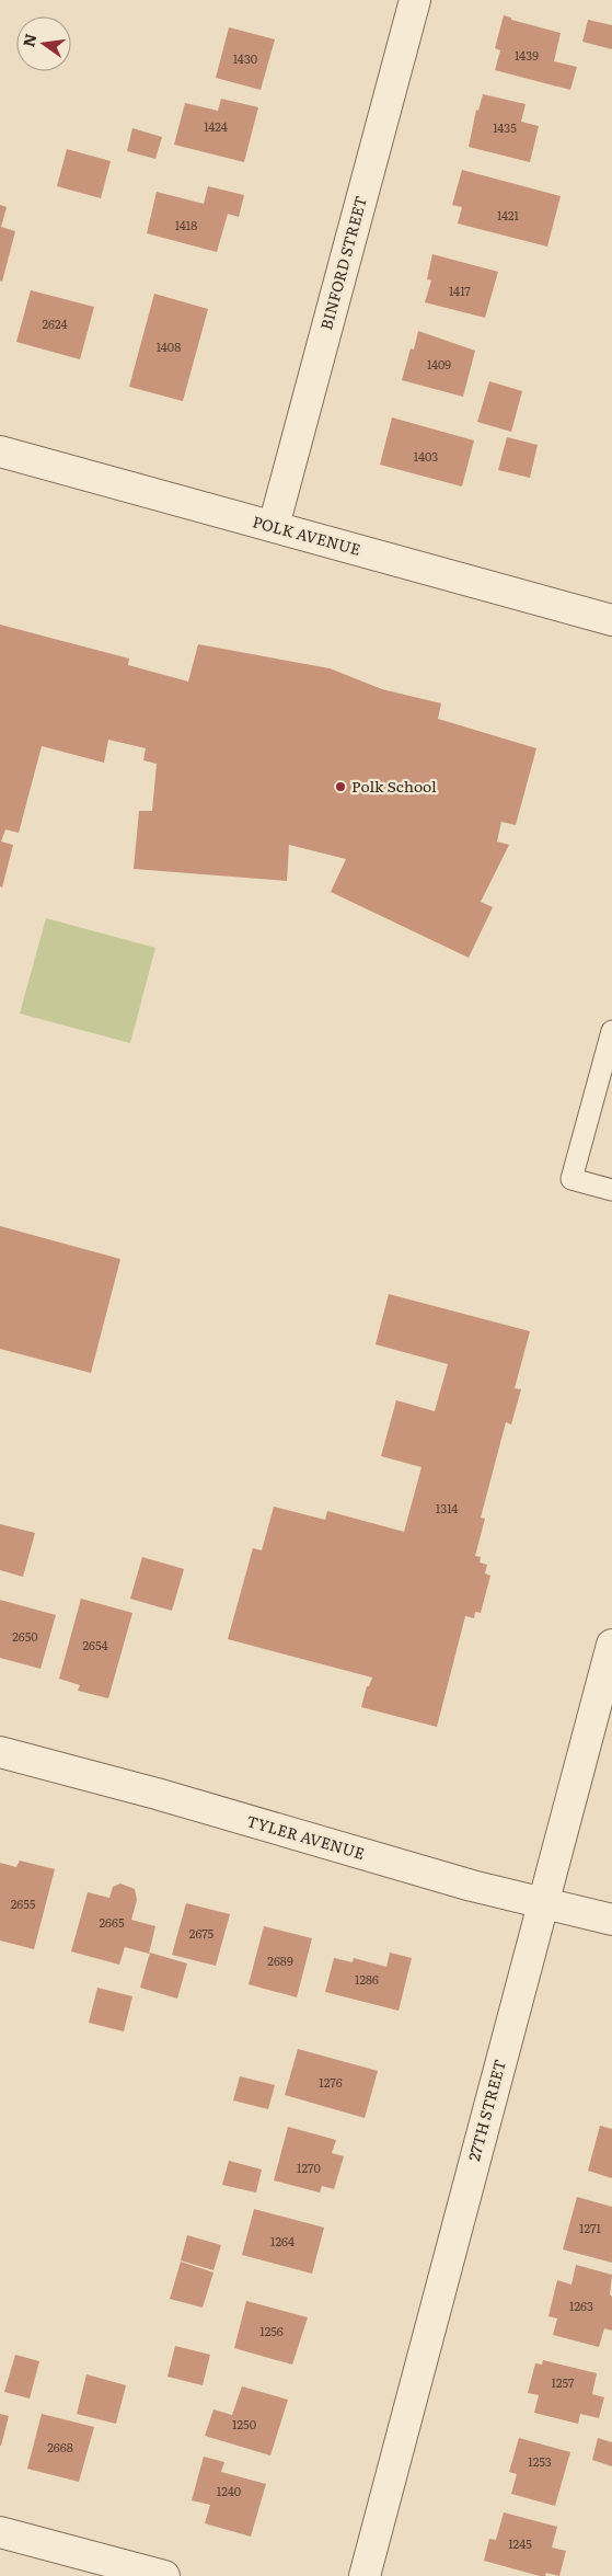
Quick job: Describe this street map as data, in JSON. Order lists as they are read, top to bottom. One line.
{"streets":{"street":["BINFORD STREET","POLK AVENUE","TYLER AVENUE","27TH STREET"]},"crossings":[["BINFORD STREET","POLK AVENUE"],["TYLER AVENUE","27TH STREET"]],"places":["Polk School"],"house_numbers":["1439","1430","1424","1435","1421","1418","1417","2624","1408","1409","1403","1314","2650","2654","2655","2665","2675","2689","1286","1276","1270","1271","1264","1263","1256","1257","1250","2668","1253","1240","1245"],"north":"left"}
